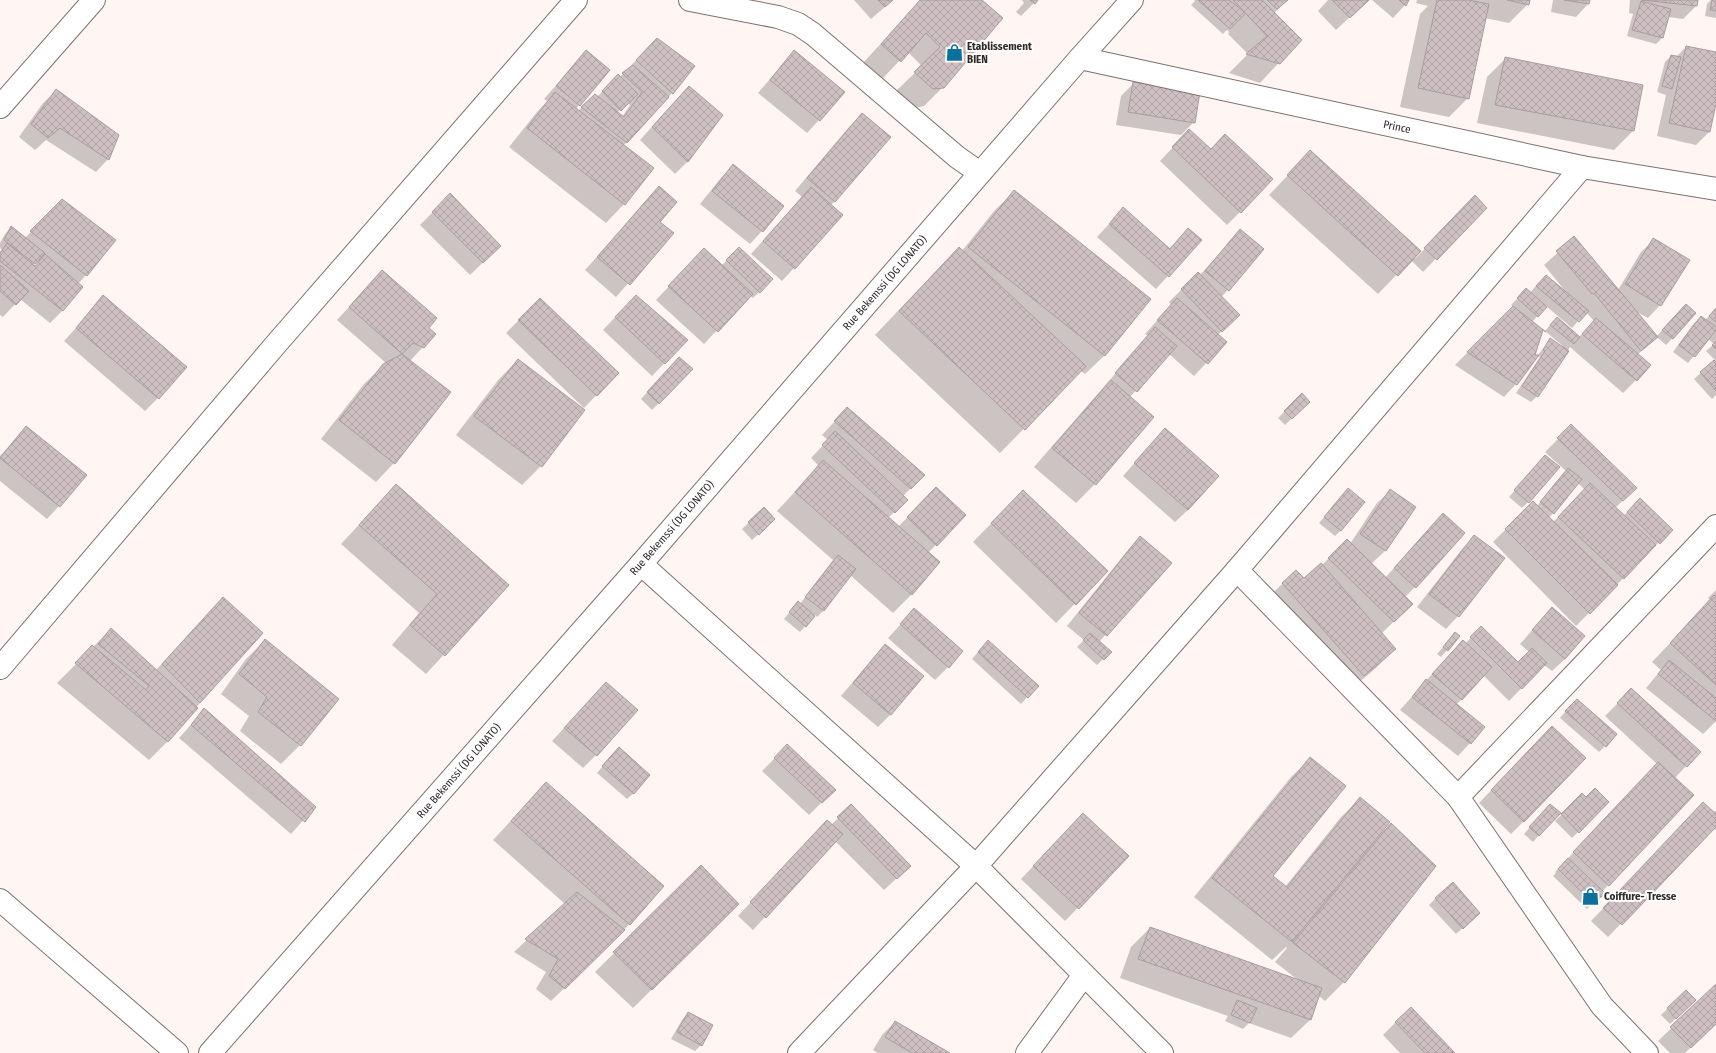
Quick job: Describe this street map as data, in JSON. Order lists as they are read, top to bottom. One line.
{"streets":{"street":["Prince","Rue Bekemssi (DG LONATO)"]},"crossings":[["Prince","Rue Bekemssi (DG LONATO)"]],"places":{"shop":["Etablissement BIEN","Coiffure- Tresse"]}}
